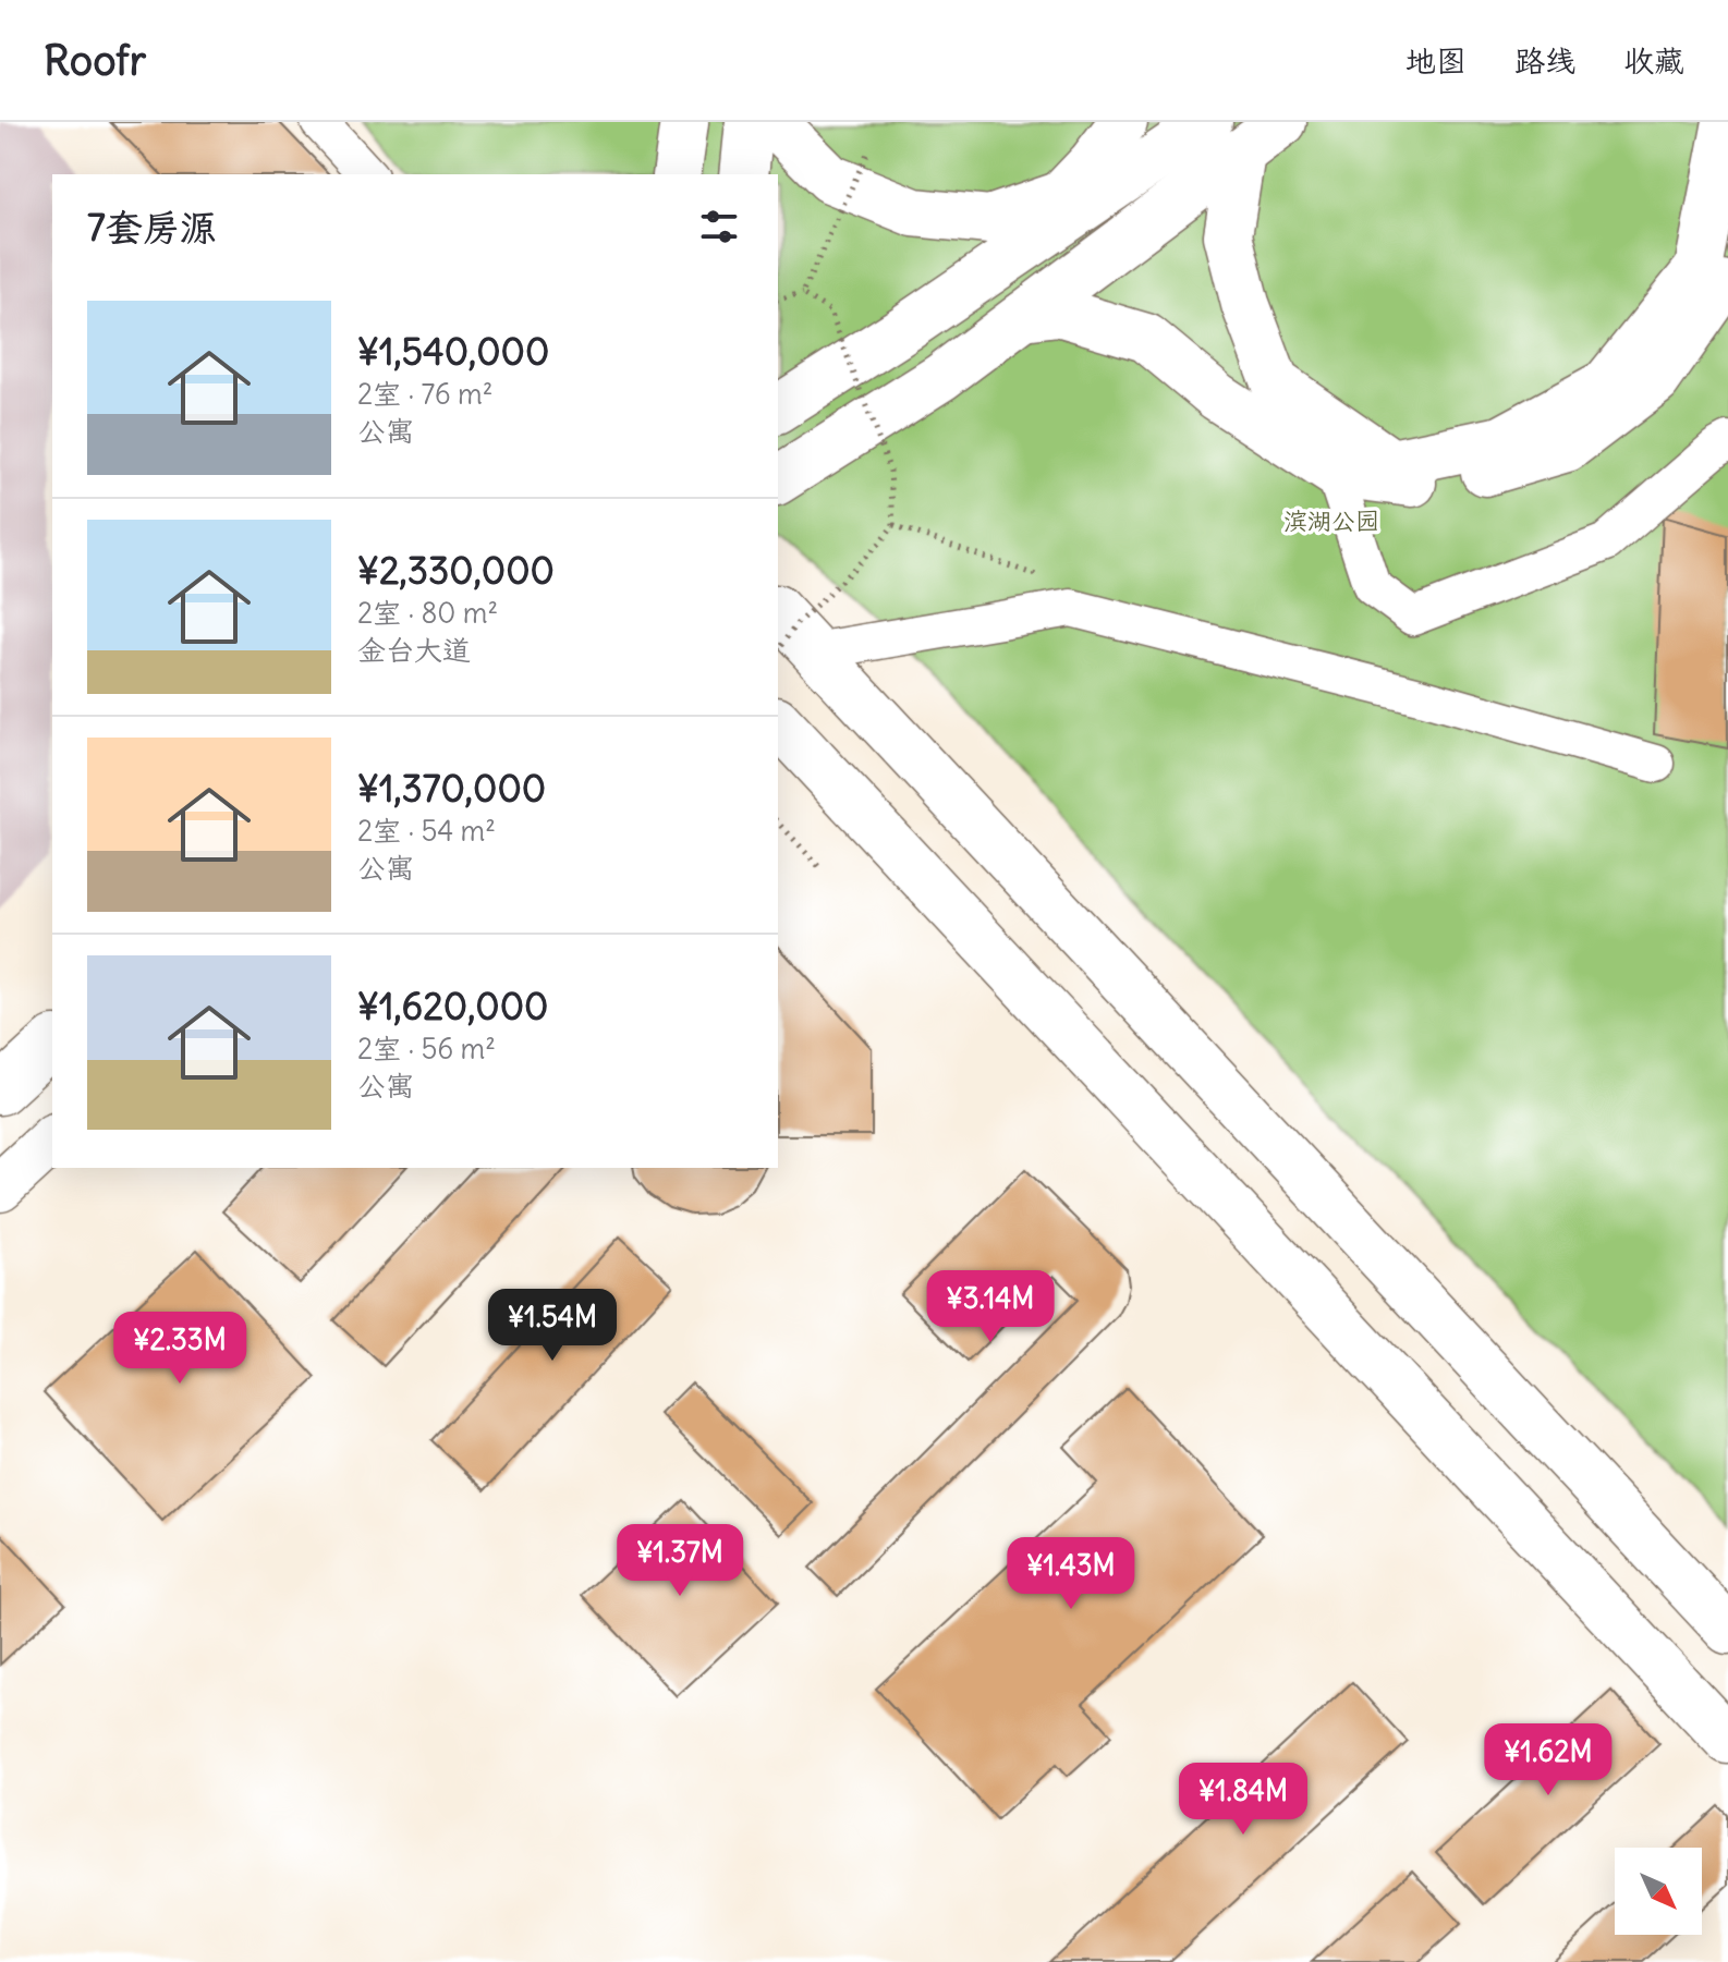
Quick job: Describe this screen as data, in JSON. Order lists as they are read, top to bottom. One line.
{"parks":["滨湖公园"],"north":"bottom right","page":{"header":"Roofr","nav":["地图","路线","收藏"],"heading":"7套房源","list":[{"name":"¥1,540,000","note":"2室 · 76 m² · 公寓"},{"name":"¥2,330,000","note":"2室 · 80 m² · 金台大道"},{"name":"¥1,370,000","note":"2室 · 54 m² · 公寓"},{"name":"¥1,620,000","note":"2室 · 56 m² · 公寓"}],"price":["¥3.14M","¥1.54M","¥2.33M","¥1.37M","¥1.43M","¥1.62M","¥1.84M"]}}
